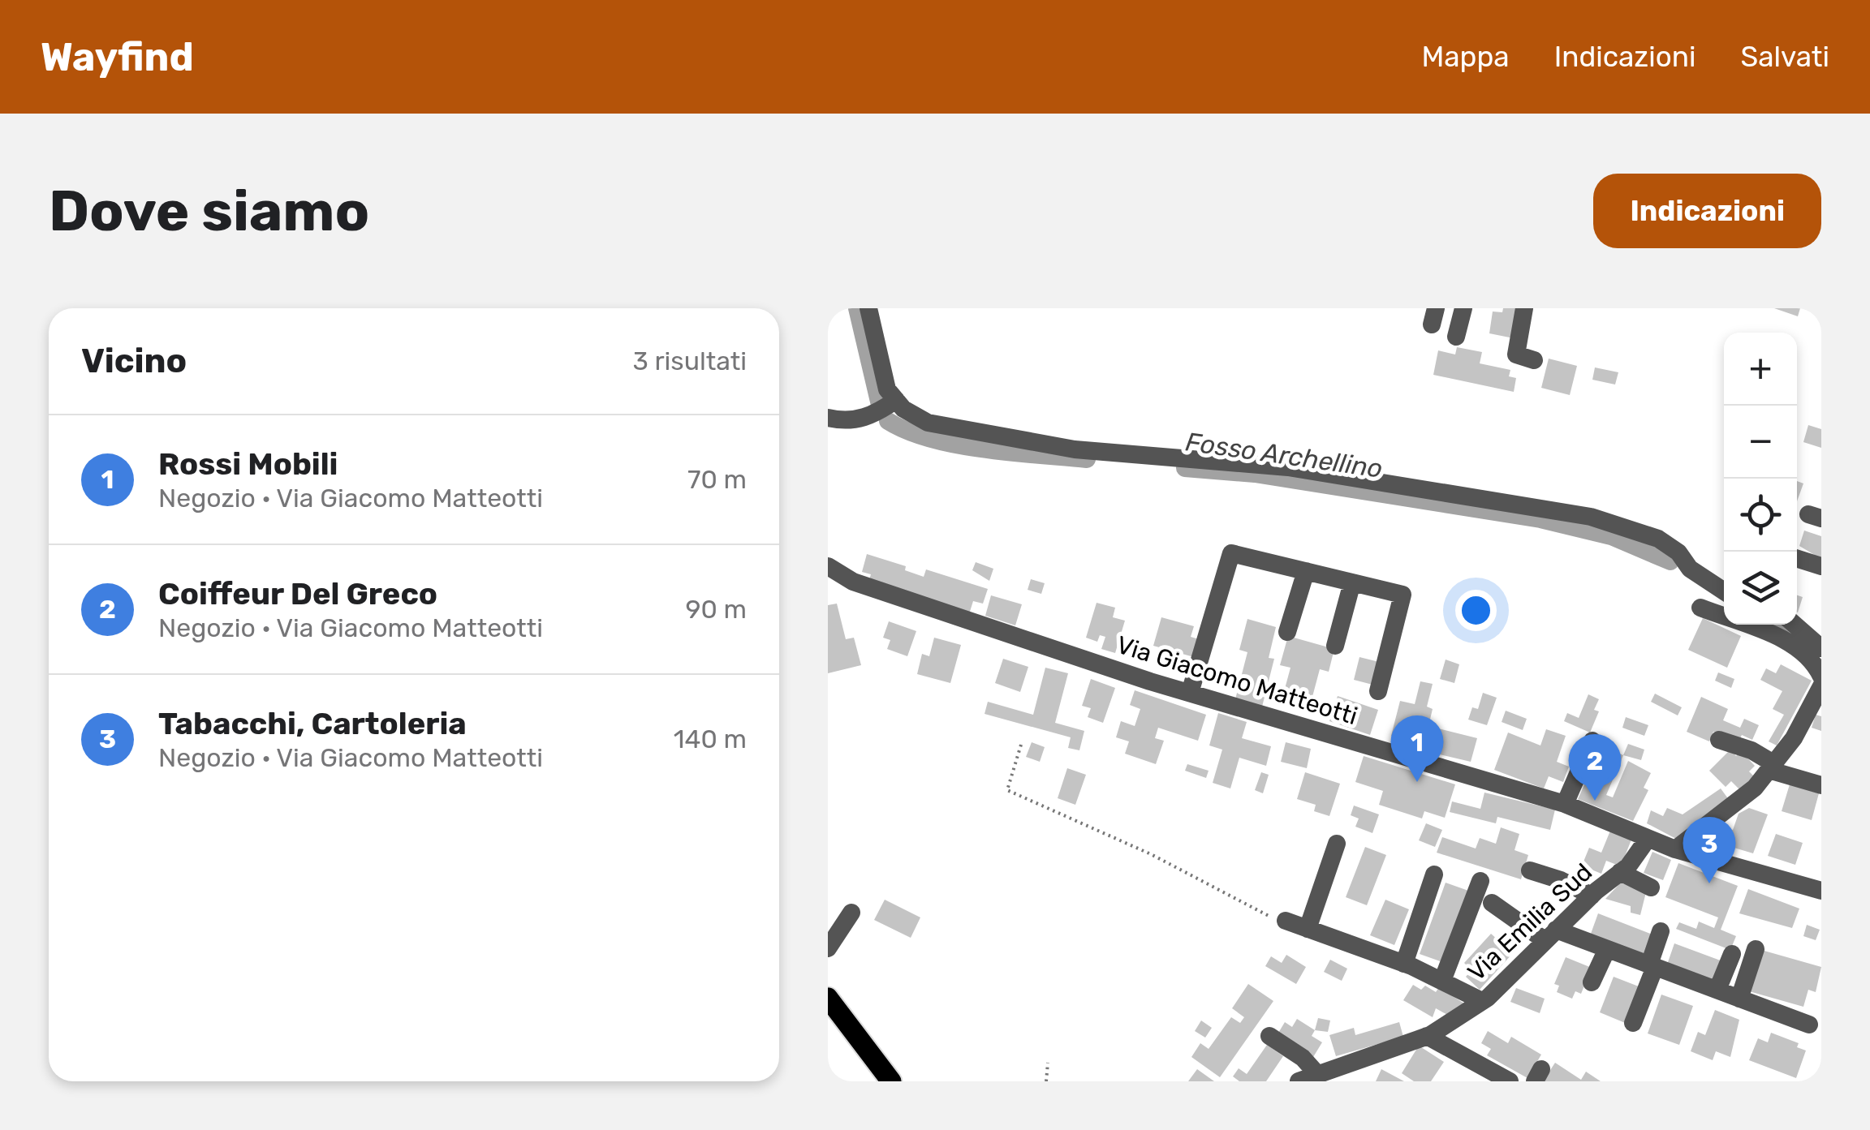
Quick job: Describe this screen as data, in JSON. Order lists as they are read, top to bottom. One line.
{"streets":{"street":["Via Giacomo Matteotti","Via Emilia Sud"]},"crossings":[["Via Giacomo Matteotti","Via Emilia Sud"]],"water":["Fosso Archellino"],"page":{"header":"Wayfind","nav":["Mappa","Indicazioni","Salvati"],"buttons":"Indicazioni","title":"Dove siamo","heading":["Vicino","3 risultati"],"map_buttons":["+","−"],"list":[{"mark":"1","name":"Rossi Mobili","note":"Negozio · Via Giacomo Matteotti","value":"70 m"},{"mark":"2","name":"Coiffeur Del Greco","note":"Negozio · Via Giacomo Matteotti","value":"90 m"},{"mark":"3","name":"Tabacchi, Cartoleria","note":"Negozio · Via Giacomo Matteotti","value":"140 m"}],"pins":["1","2","3"]}}
